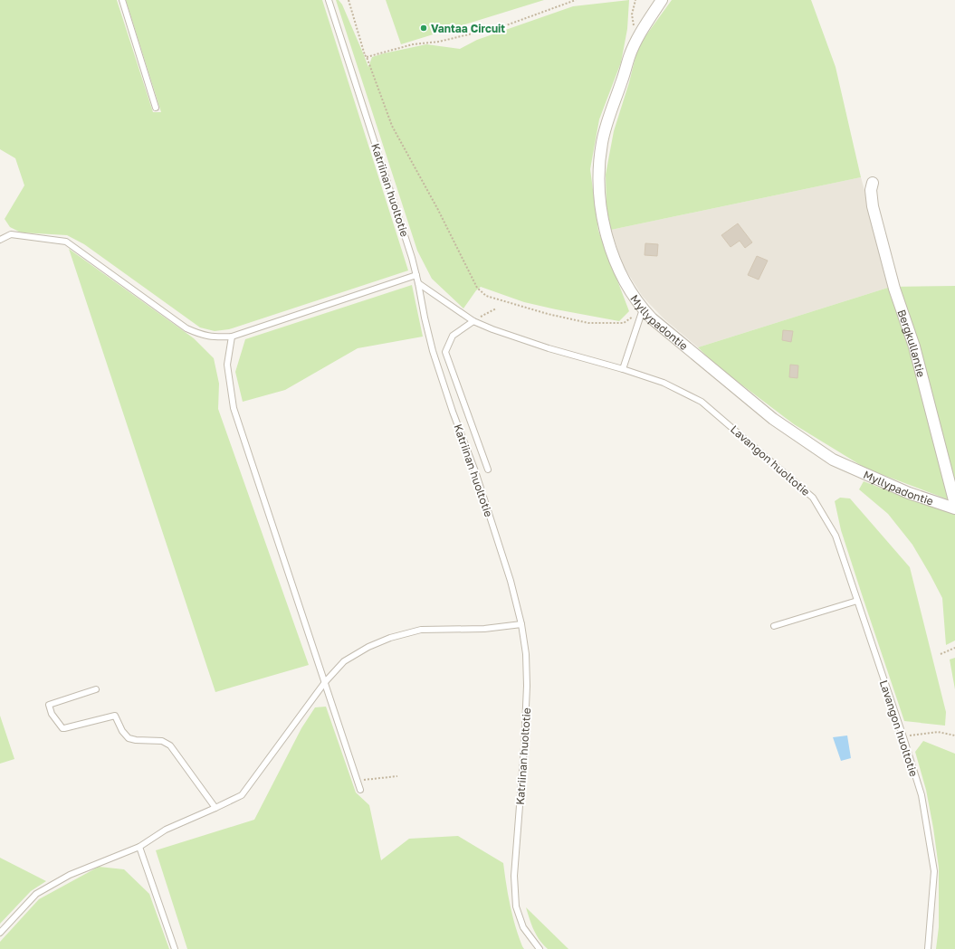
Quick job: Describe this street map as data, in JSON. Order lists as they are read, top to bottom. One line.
{"streets":{"street":["Myllypadontie","Bergkullantie"],"lane":["Katriinan huoltotie","Lavangon huoltotie"]},"crossings":[["Katriinan huoltotie","Lavangon huoltotie"]],"places":["Vantaa Circuit"]}
